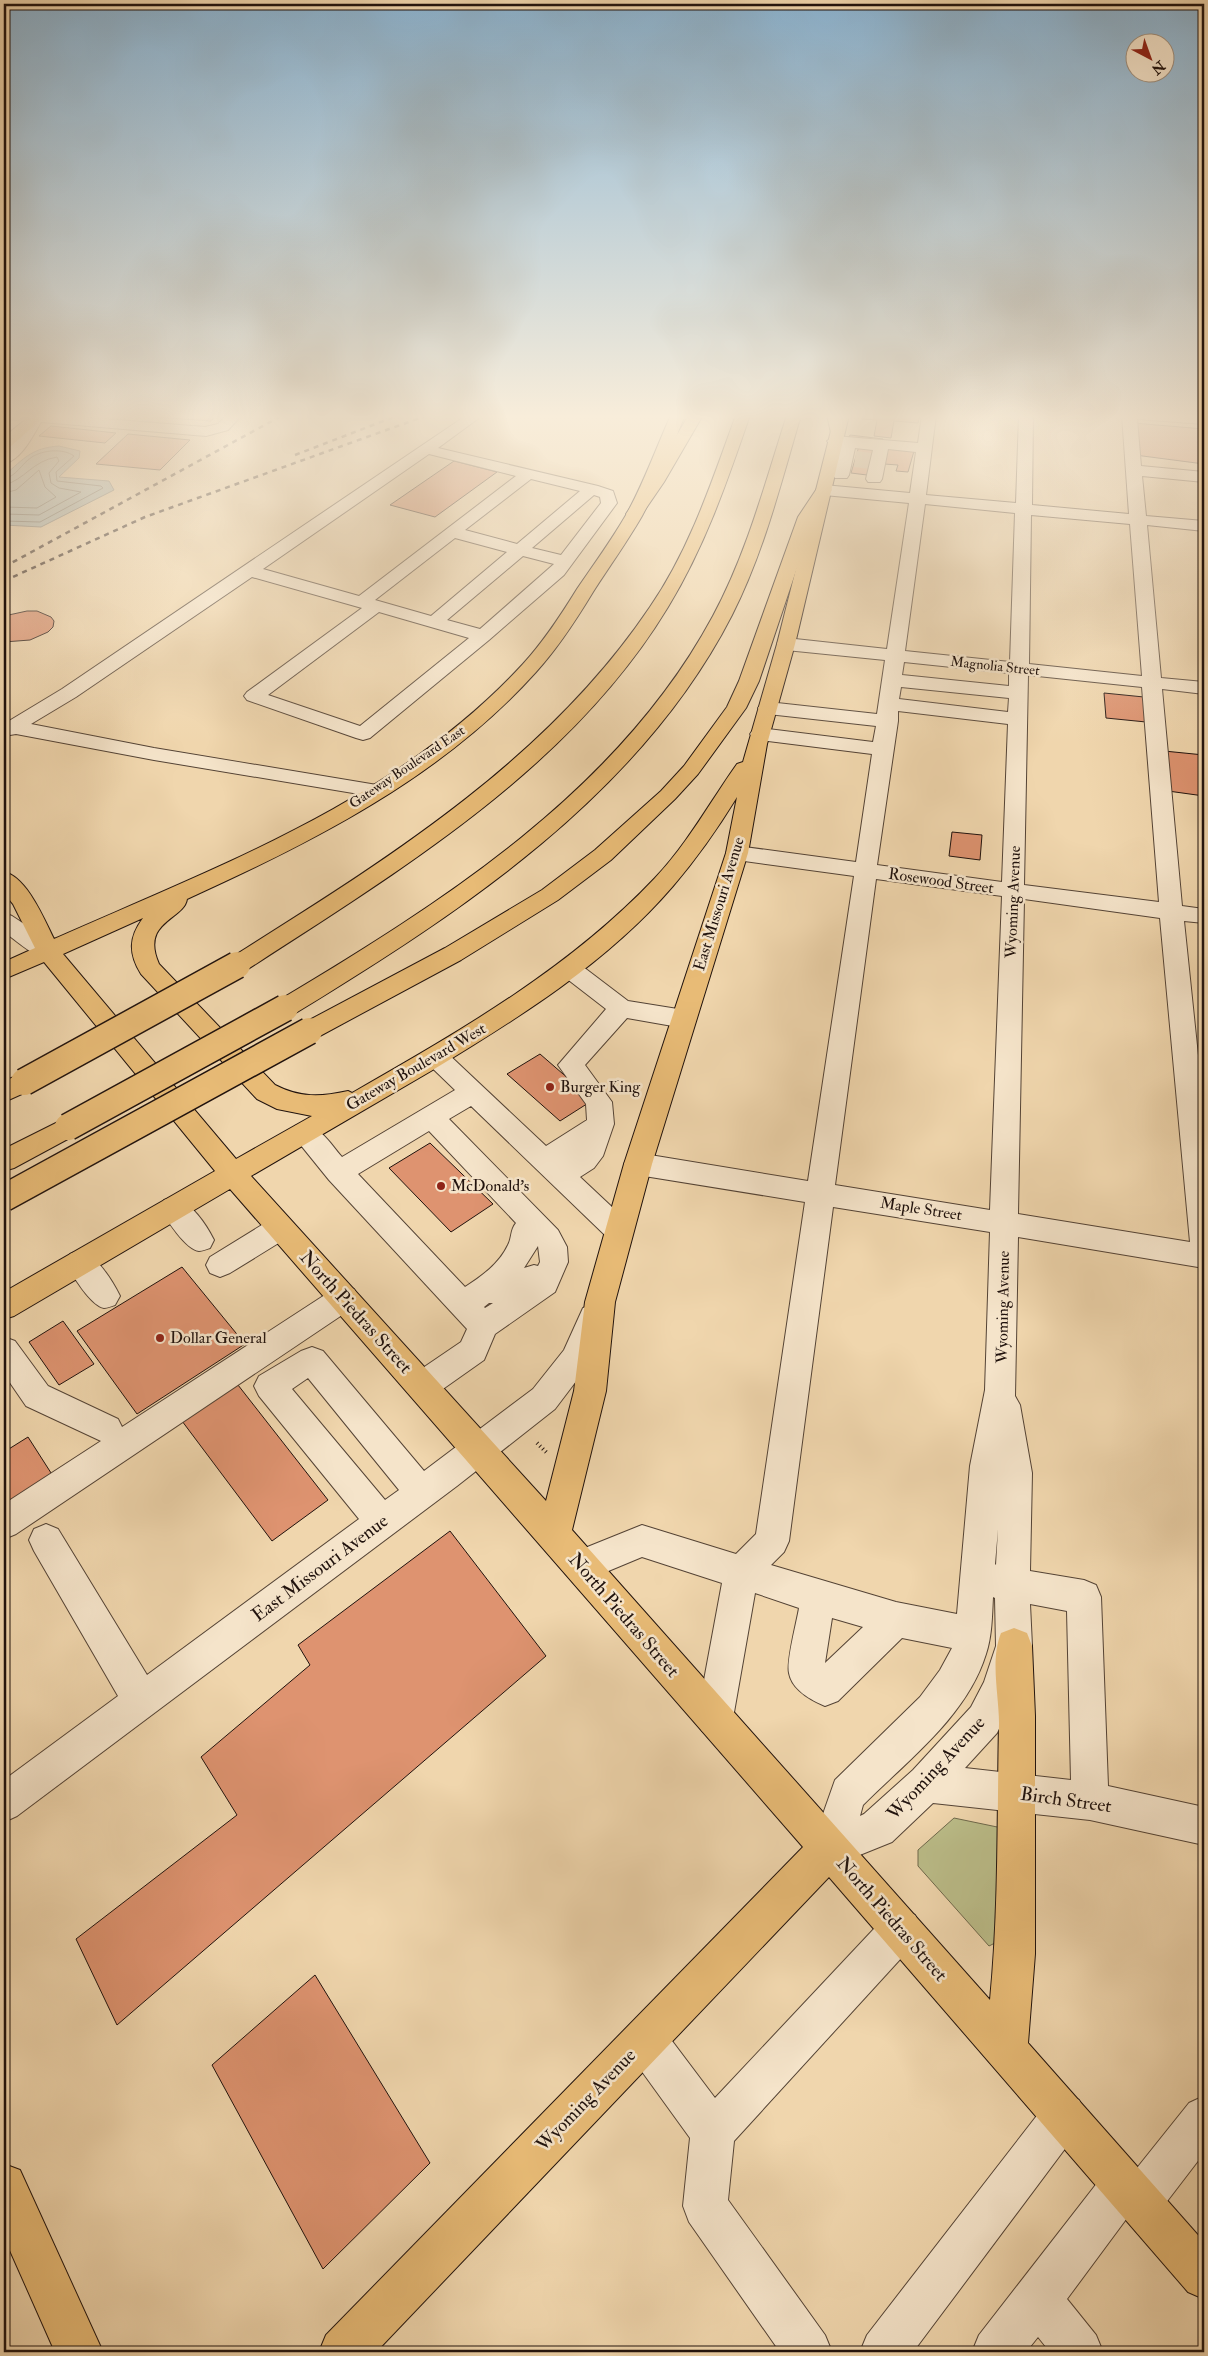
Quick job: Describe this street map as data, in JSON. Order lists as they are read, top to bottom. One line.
{"streets":{"main road":["Gateway Boulevard East","Wyoming Avenue","East Missouri Avenue","Gateway Boulevard West","North Piedras Street"],"street":["Magnolia Street","Rosewood Street","Maple Street","Birch Street"]},"crossings":[["Magnolia Street","Wyoming Avenue"],["Magnolia Street","East Missouri Avenue"],["Gateway Boulevard East","North Piedras Street"],["Rosewood Street","Wyoming Avenue"],["Rosewood Street","East Missouri Avenue"],["Wyoming Avenue","Maple Street"],["Wyoming Avenue","North Piedras Street"],["Wyoming Avenue","Birch Street"],["East Missouri Avenue","Gateway Boulevard West"],["East Missouri Avenue","Maple Street"],["East Missouri Avenue","North Piedras Street"],["Gateway Boulevard West","North Piedras Street"]],"places":["Burger King","McDonald's","Dollar General"],"north":"bottom right"}
